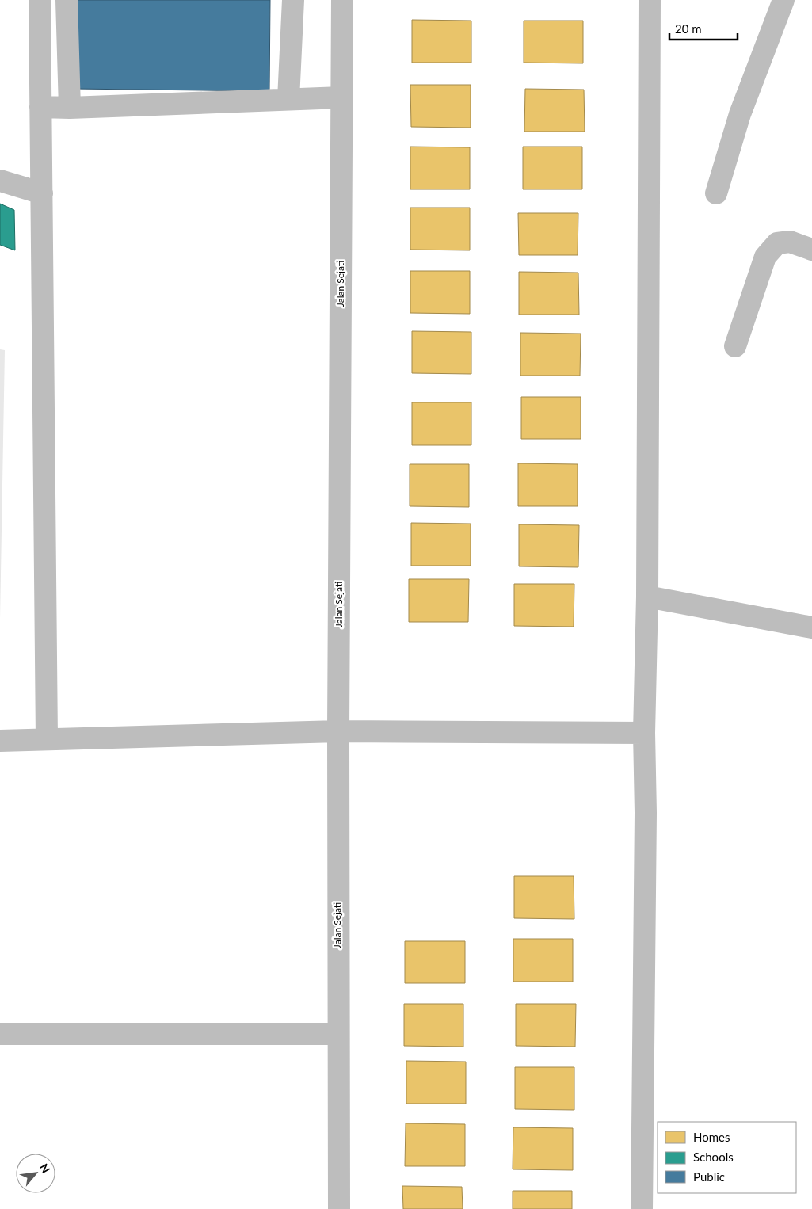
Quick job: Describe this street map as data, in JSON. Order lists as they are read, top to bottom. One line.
{"streets":{"street":["Jalan Sejati"]},"legend":["Homes","Schools","Public"],"scale_bar":"20 m","north":"top right"}
